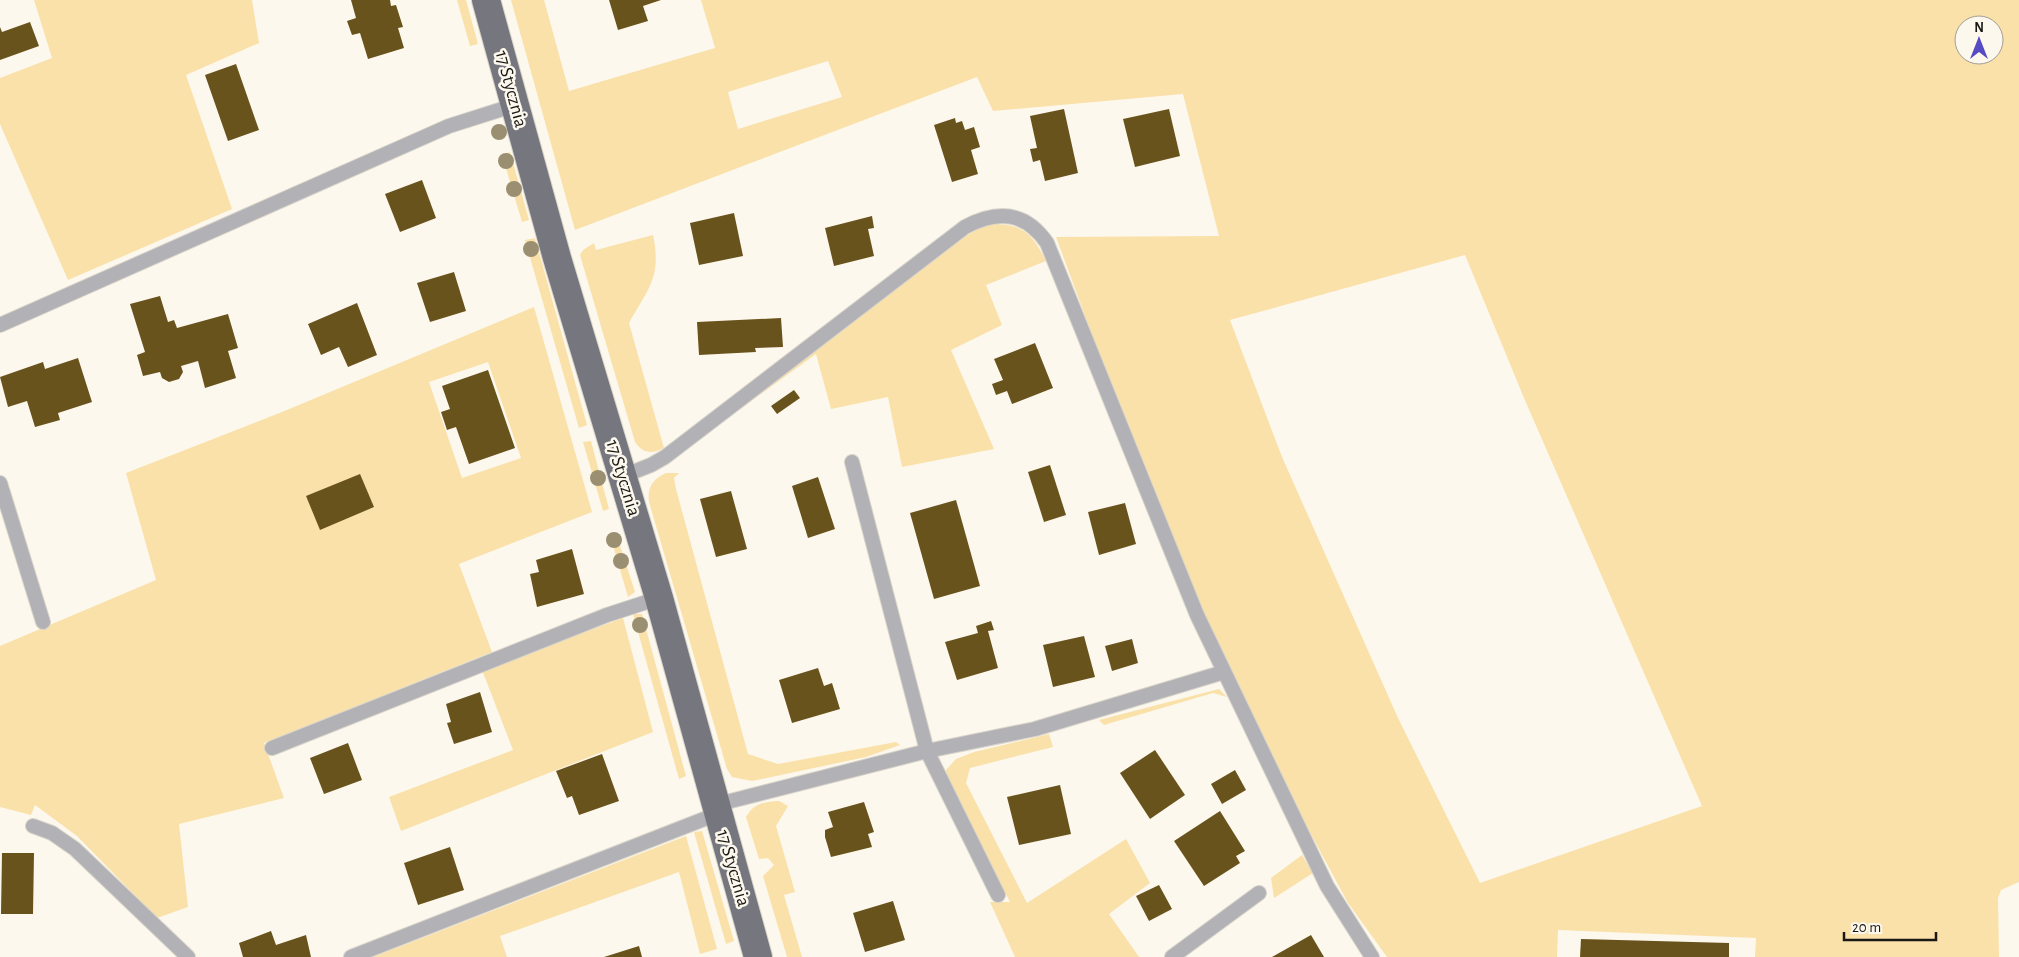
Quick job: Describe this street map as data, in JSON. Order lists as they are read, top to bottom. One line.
{"streets":{"main road":["17 Stycznia"]},"scale_bar":"20 m","north":"top"}
